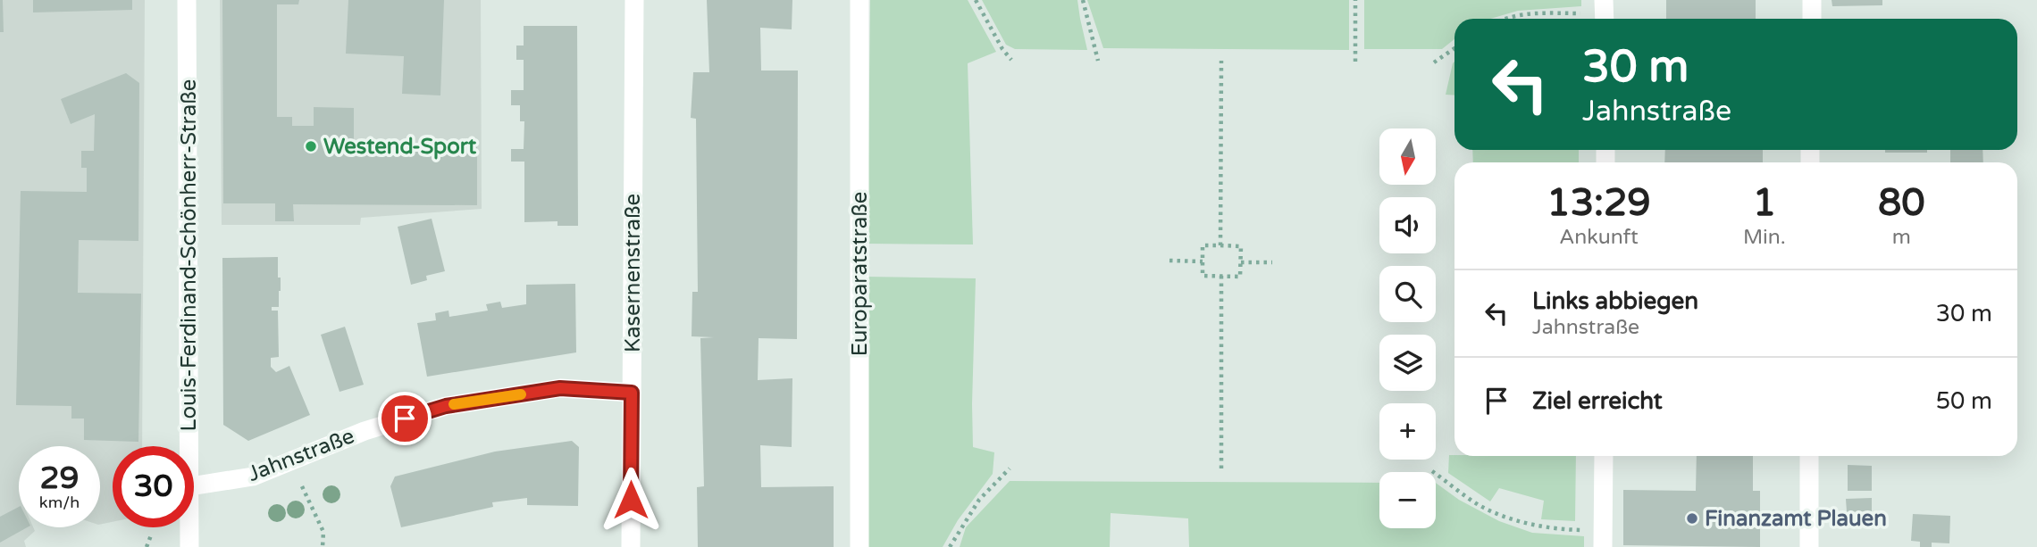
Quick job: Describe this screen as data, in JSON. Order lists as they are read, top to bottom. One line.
{"streets":{"street":["Louis-Ferdinand-Schönherr-Straße","Kasernenstraße","Europaratstraße","Jahnstraße"]},"crossings":[["Kasernenstraße","Jahnstraße"]],"places":["Westend-Sport","Finanzamt Plauen"],"north":"bottom","page":{"turn":["30 m","Jahnstraße"],"map_buttons":["+","−"],"eta":["13:29","Ankunft","1","Min.","80","m"],"list":[{"name":"Links abbiegen","note":"Jahnstraße","value":"30 m"},{"name":"Ziel erreicht","value":"50 m"}],"speed":"29 km/h","limit":"30"}}
